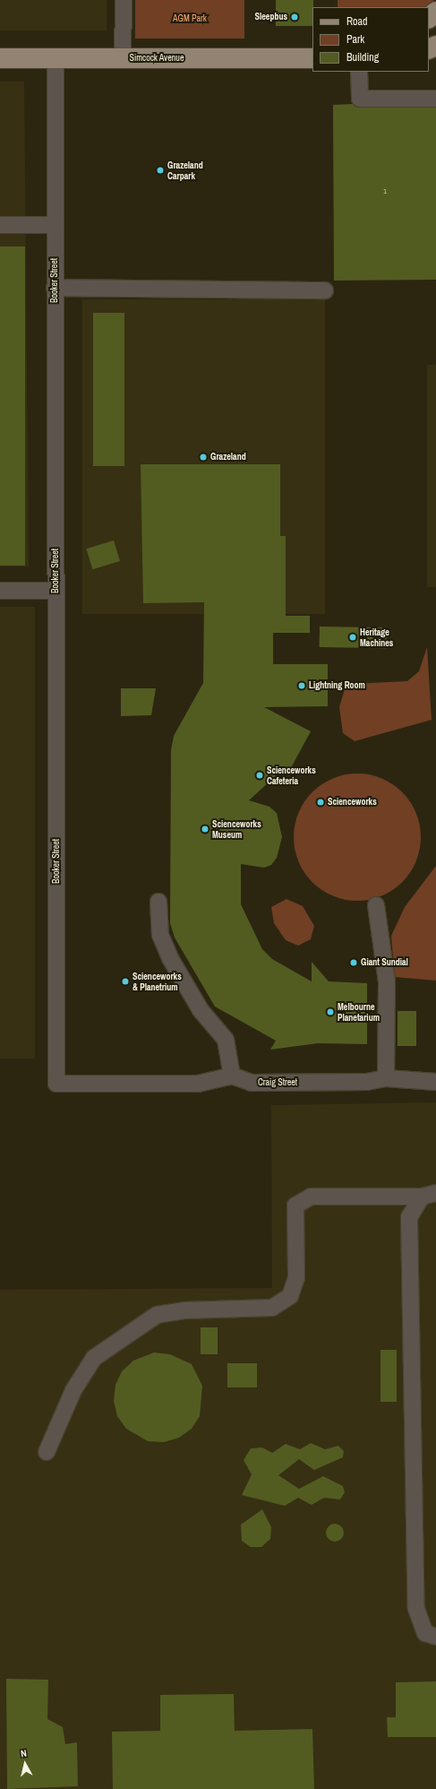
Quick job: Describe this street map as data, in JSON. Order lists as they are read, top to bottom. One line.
{"streets":{"main road":["Simcock Avenue"],"street":["Booker Street","Craig Street"]},"crossings":[["Simcock Avenue","Booker Street"],["Booker Street","Craig Street"]],"parks":["AGM Park"],"places":["Sleepbus","Grazeland Carpark","Grazeland","Heritage Machines","Lightning Room","Scienceworks Cafeteria","Scienceworks","Scienceworks Museum","Giant Sundial","Scienceworks & Planetrium","Melbourne Planetarium"],"house_numbers":["1"],"legend":["Road","Park","Building"],"north":"top"}
